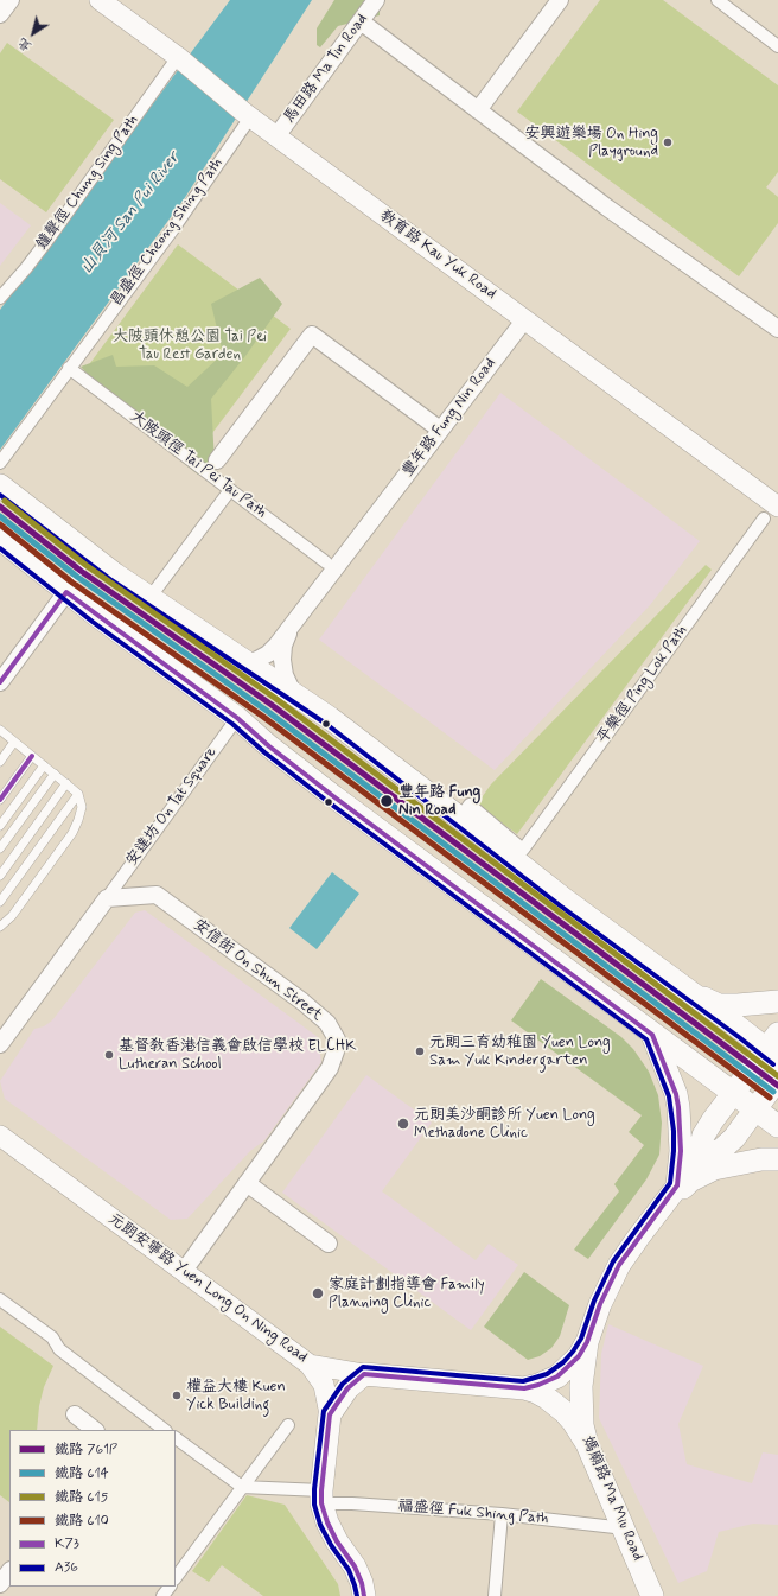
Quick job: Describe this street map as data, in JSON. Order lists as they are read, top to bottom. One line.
{"streets":{"main road":["元朗安寧路 Yuen Long On Ning Road","媽廟路 Ma Miu Road"],"street":["馬田路 Ma Tin Road","鐘聲徑 Chung Sing Path","昌盛徑 Cheong Shing Path","教育路 Kau Yuk Road","豐年路 Fung Nin Road","大陂頭徑 Tai Pei Tau Path","平樂徑 Ping Lok Path","安達坊 On Tat Square","安信街 On Shun Street","福盛徑 Fuk Shing Path"]},"crossings":[["馬田路 Ma Tin Road","教育路 Kau Yuk Road"],["鐘聲徑 Chung Sing Path","教育路 Kau Yuk Road"],["昌盛徑 Cheong Shing Path","教育路 Kau Yuk Road"],["昌盛徑 Cheong Shing Path","大陂頭徑 Tai Pei Tau Path"],["教育路 Kau Yuk Road","豐年路 Fung Nin Road"],["教育路 Kau Yuk Road","平樂徑 Ping Lok Path"],["安達坊 On Tat Square","安信街 On Shun Street"],["安信街 On Shun Street","元朗安寧路 Yuen Long On Ning Road"],["元朗安寧路 Yuen Long On Ning Road","媽廟路 Ma Miu Road"],["媽廟路 Ma Miu Road","福盛徑 Fuk Shing Path"]],"water":["山貝河 San Pui River"],"parks":["大陂頭休憩公園 Tai Pei Tau Rest Garden"],"places":["安興遊樂場 On Hing Playground","豐年路 Fung Nin Road","元朗三育幼稚園 Yuen Long Sam Yuk Kindergarten","基督教香港信義會啟信學校 ELCHK Lutheran School","元朗美沙酮診所 Yuen Long Methadone Clinic","家庭計劃指導會 Family Planning Clinic","權益大樓 Kuen Yick Building"],"lines":["transit line A36","rail line 615","rail line 761P","rail line 614","rail line 610","transit line K73"],"legend":["鐵路 761P","鐵路 614","鐵路 615","鐵路 610","K73","A36"],"north":"bottom left"}
